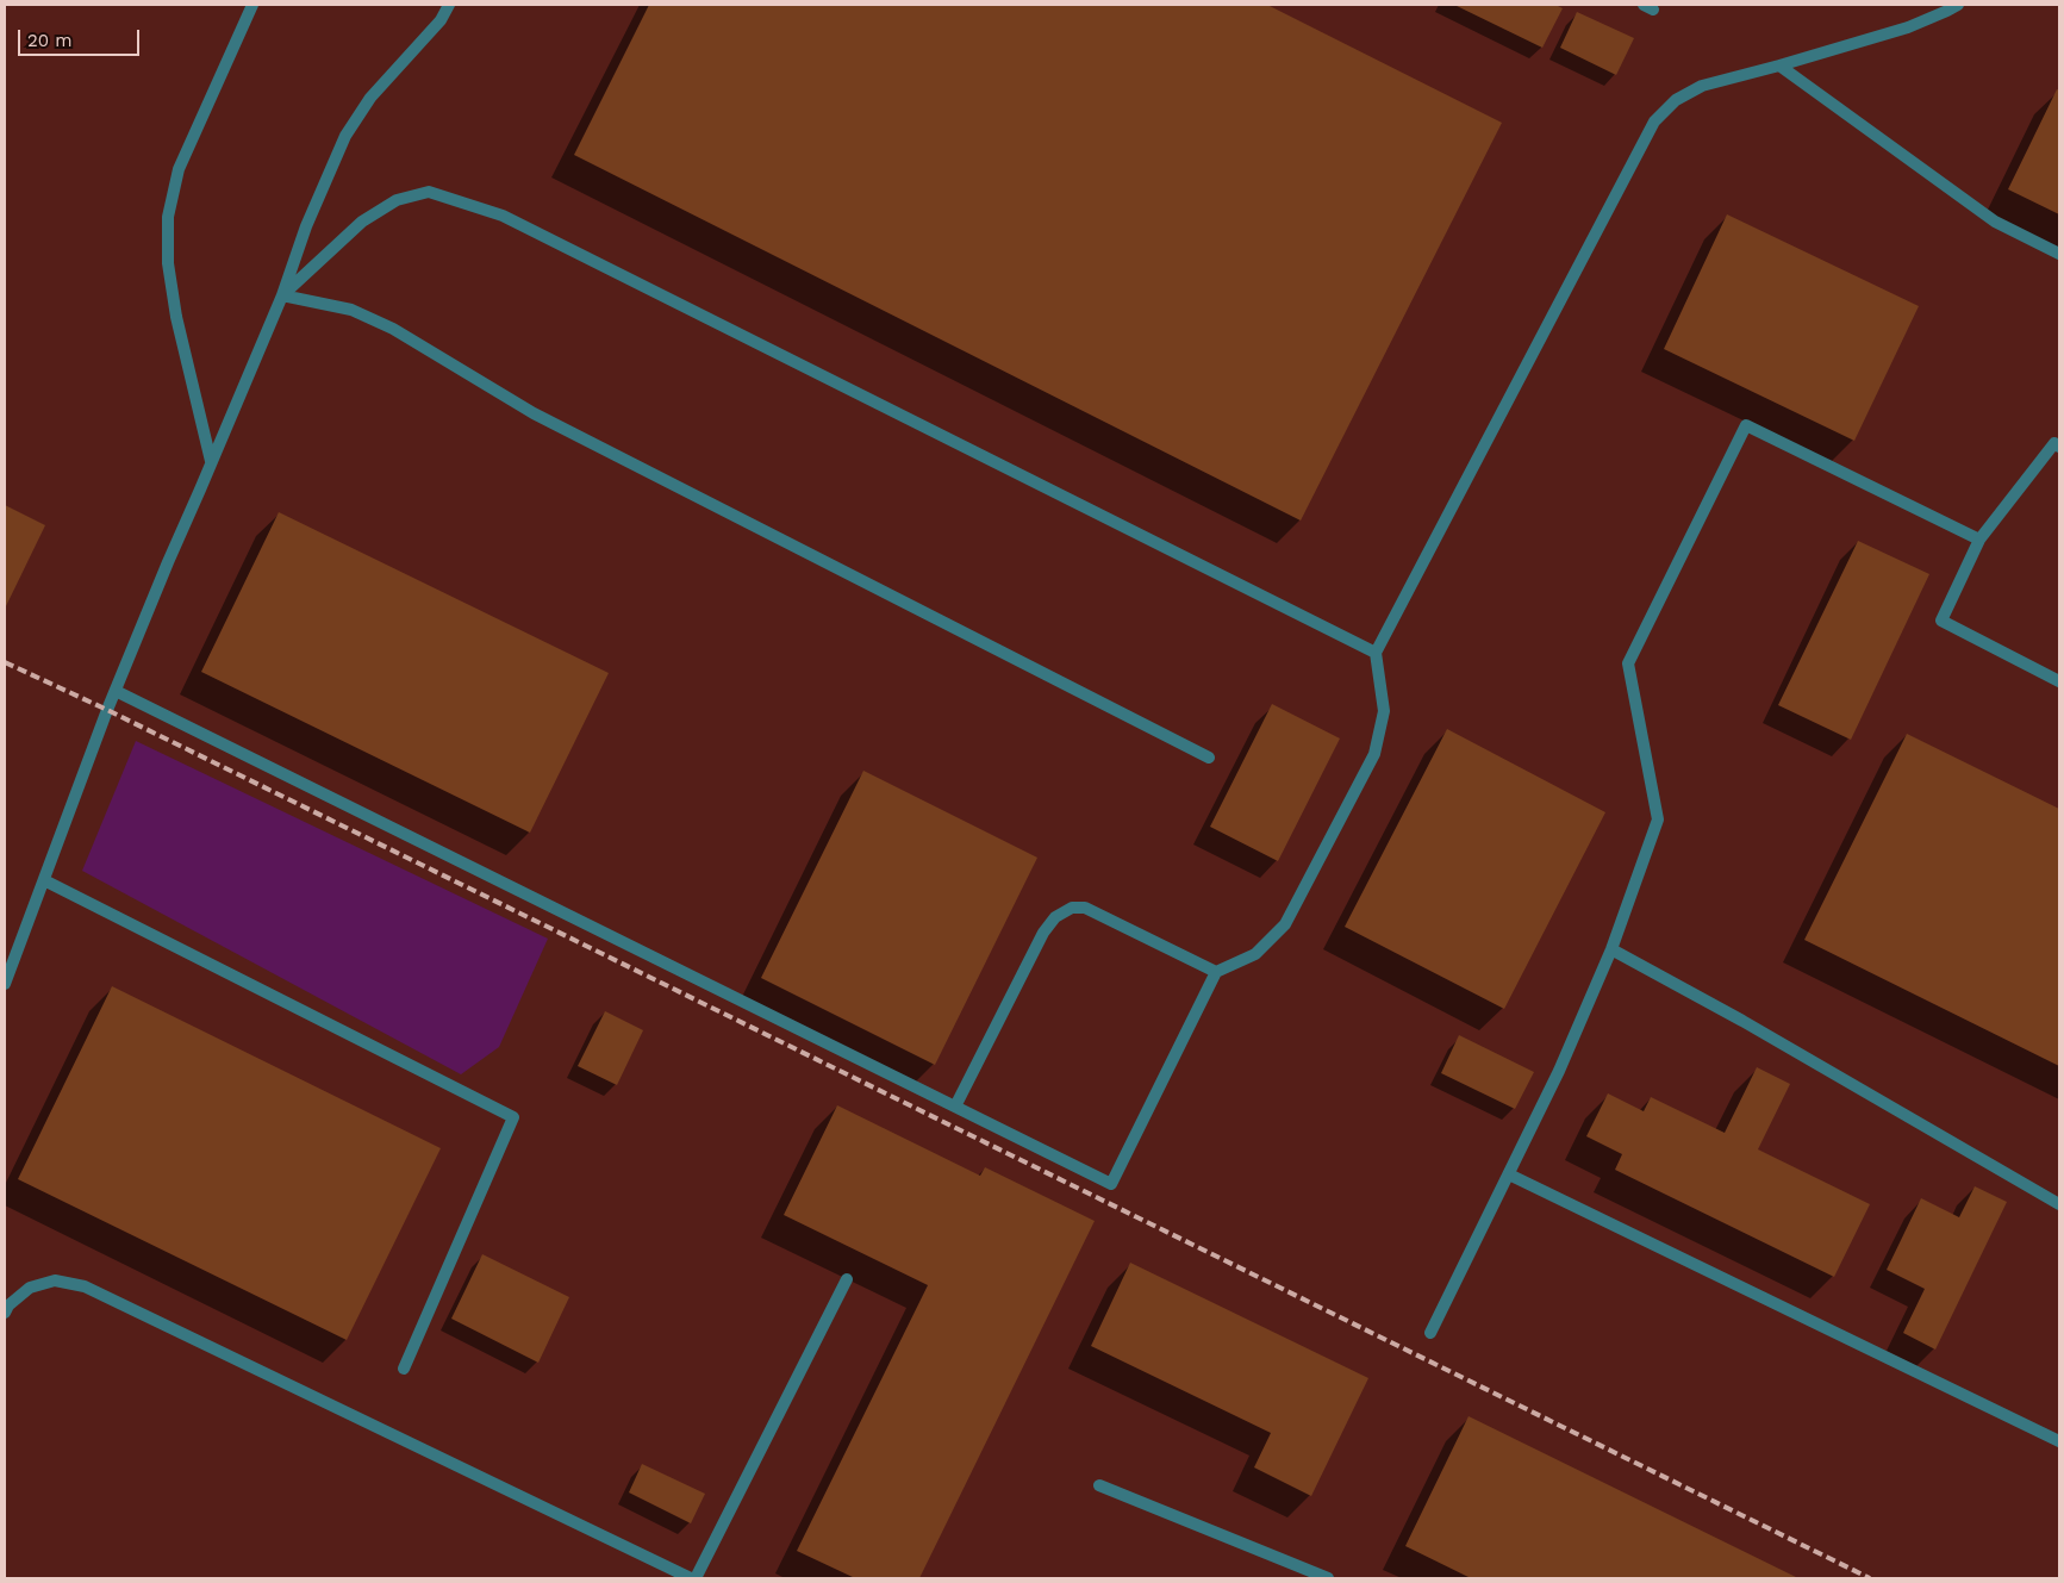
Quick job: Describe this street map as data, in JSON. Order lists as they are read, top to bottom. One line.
{"scale_bar":"20 m"}
